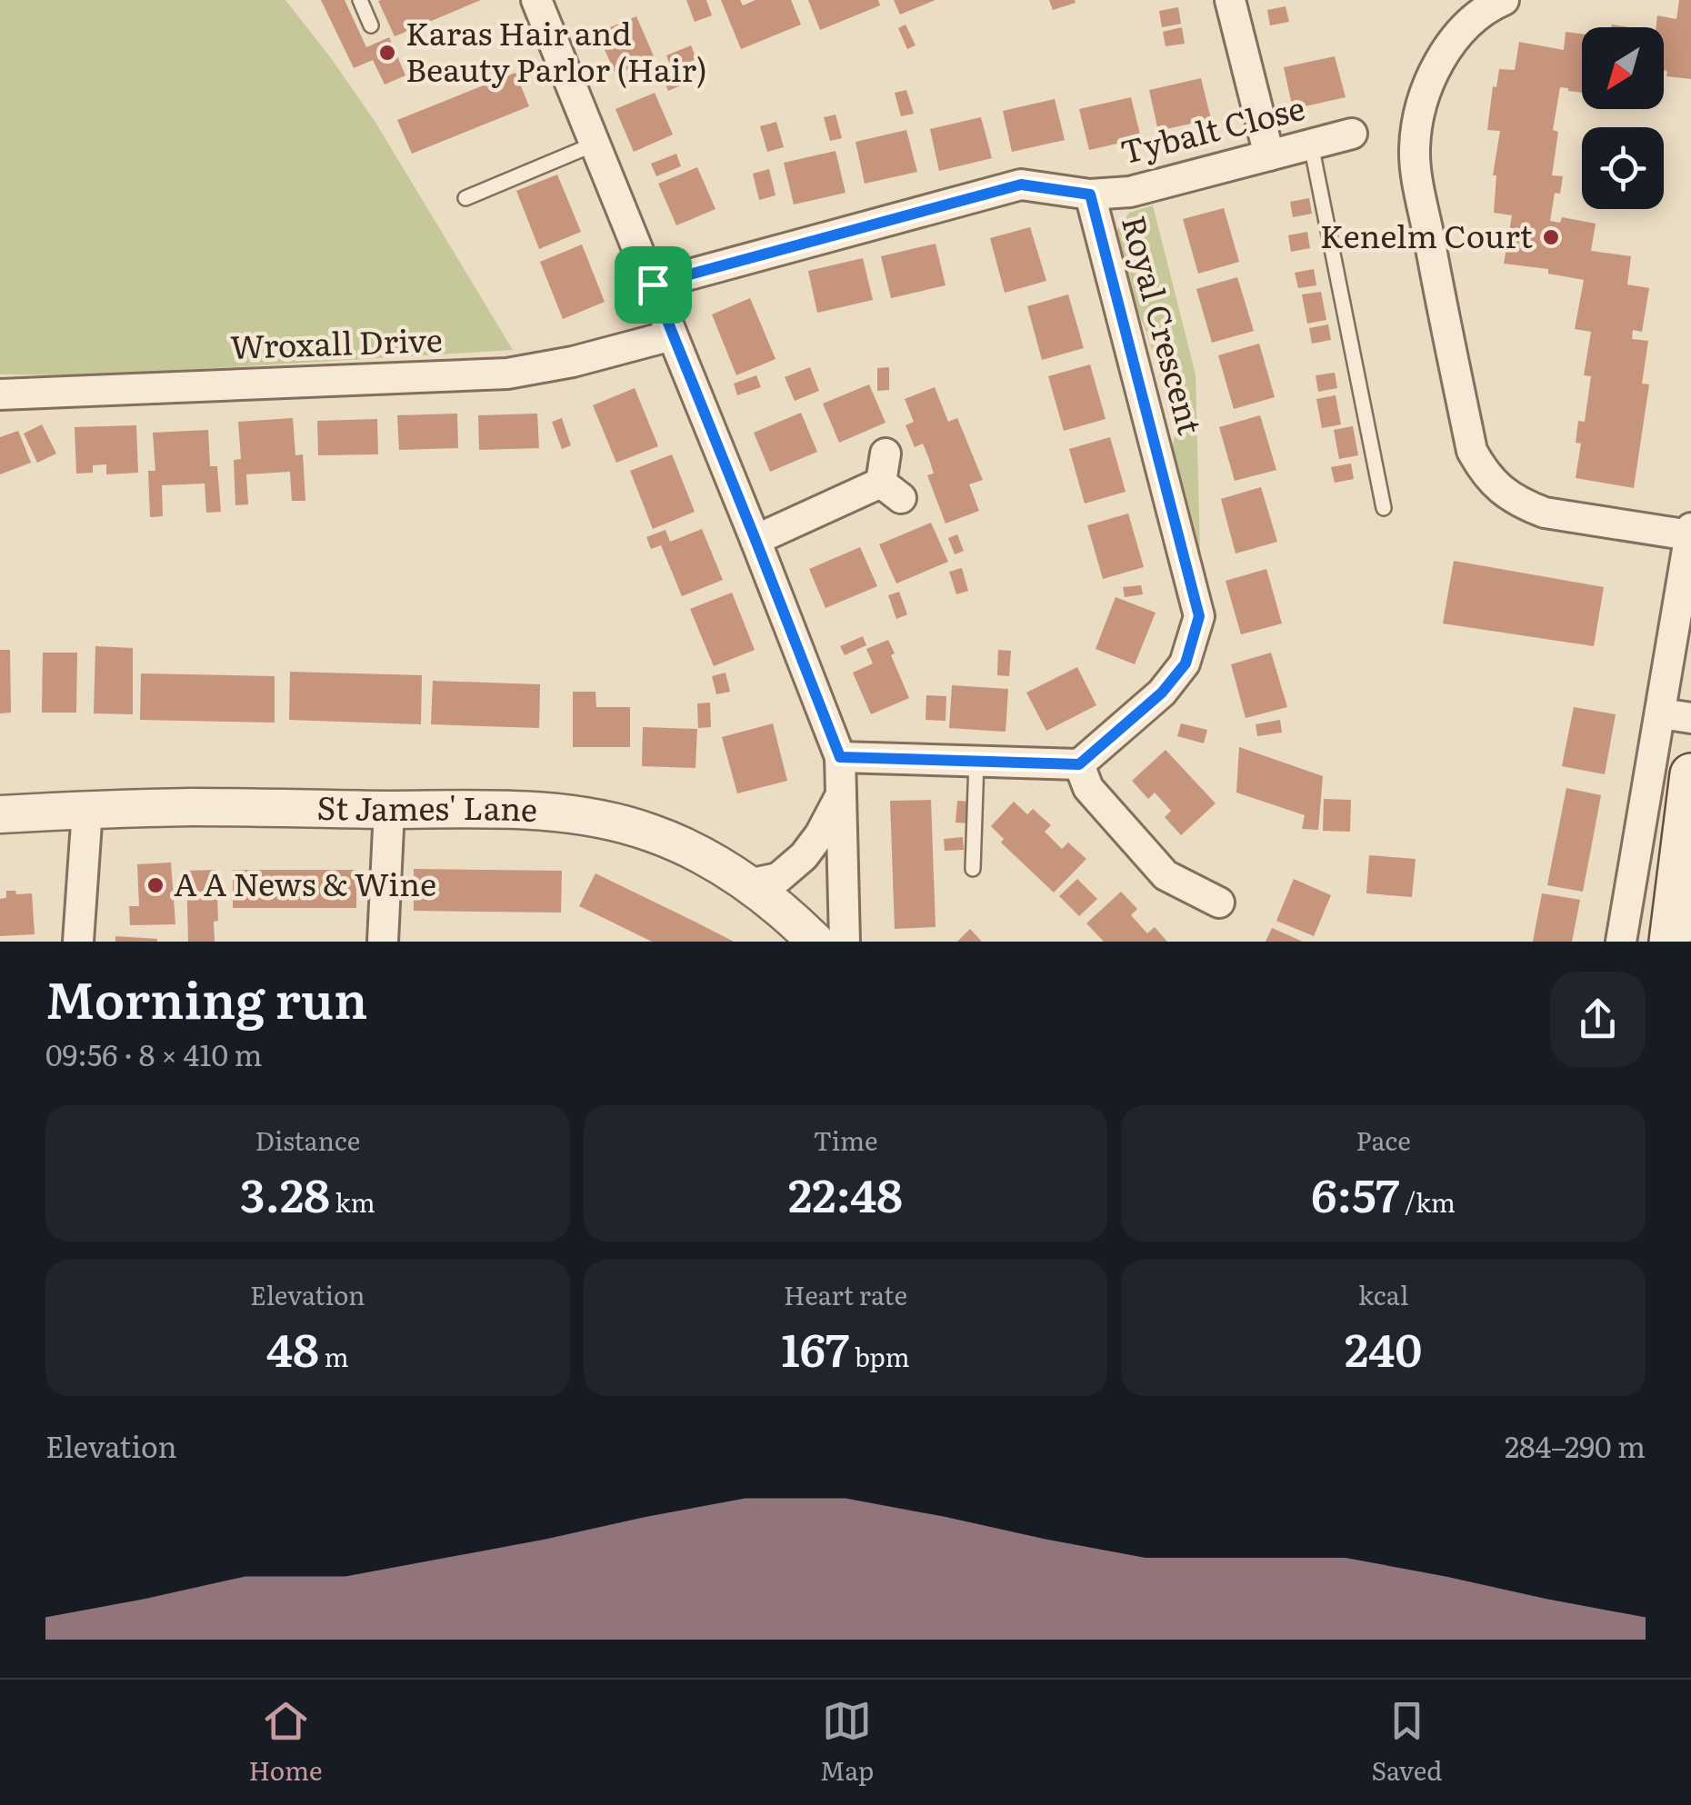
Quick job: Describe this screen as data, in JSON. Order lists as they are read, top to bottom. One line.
{"streets":{"street":["Tybalt Close","Royal Crescent","Wroxall Drive","St James' Lane"]},"crossings":[["Tybalt Close","Royal Crescent"]],"places":["Karas Hair and Beauty Parlor (Hair)","Kenelm Court","A A News & Wine"],"north":"bottom left","page":{"heading":["Morning run","09:56 · 8 × 410 m"],"stats":[["Distance","3.28 km"],["Time","22:48"],["Pace","6:57 /km"],["Elevation","48 m"],["Heart rate","167 bpm"],["kcal","240"]],"chart":["Elevation","284–290 m"],"tabs":["Home","Map","Saved"]}}
